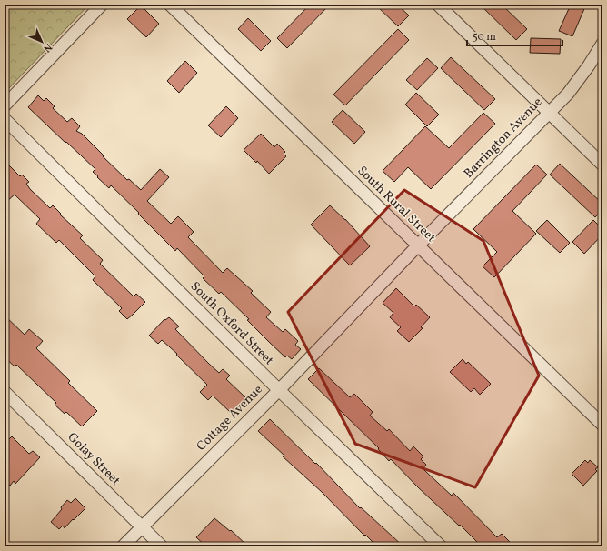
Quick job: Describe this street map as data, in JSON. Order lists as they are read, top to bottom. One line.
{"streets":{"street":["Barrington Avenue","South Rural Street","South Oxford Street","Cottage Avenue","Golay Street"]},"crossings":[["Barrington Avenue","South Rural Street"],["Barrington Avenue","Cottage Avenue"],["South Rural Street","Cottage Avenue"],["South Oxford Street","Cottage Avenue"],["Cottage Avenue","Golay Street"]],"scale_bar":"50 m","north":"bottom right"}
